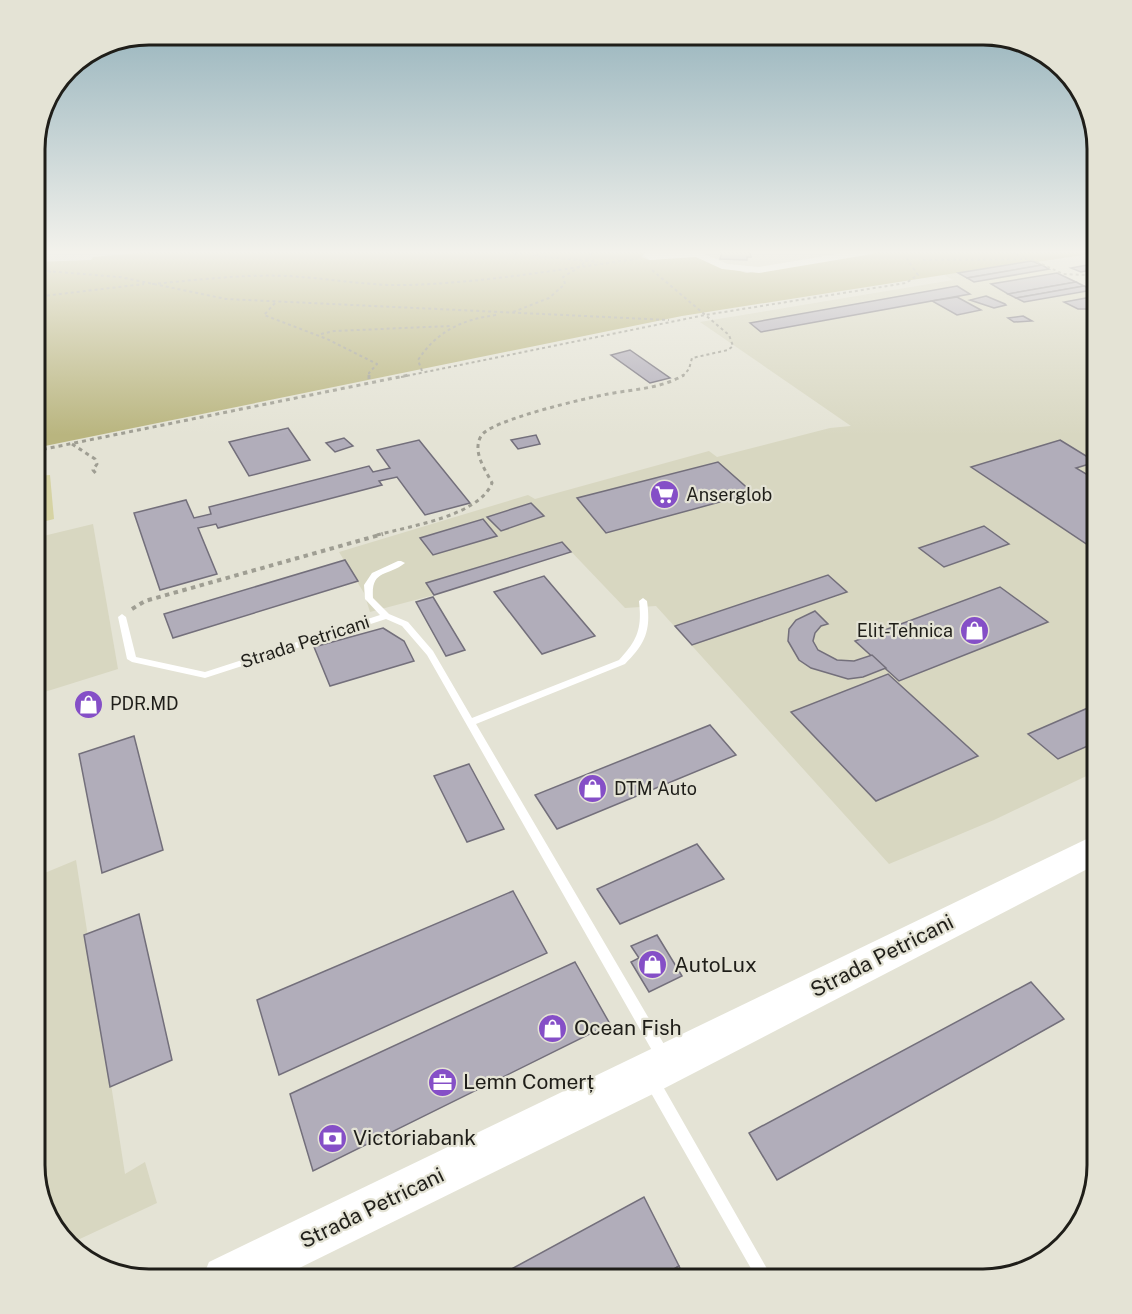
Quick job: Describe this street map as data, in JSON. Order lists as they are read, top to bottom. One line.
{"streets":{"main road":["Strada Petricani"]},"places":{"supermarket":["Anserglob"],"shop":["Elit-Tehnica","PDR.MD","DTM Auto","AutoLux","Ocean Fish"],"office":["Lemn Comerț"],"bank":["Victoriabank"]}}
